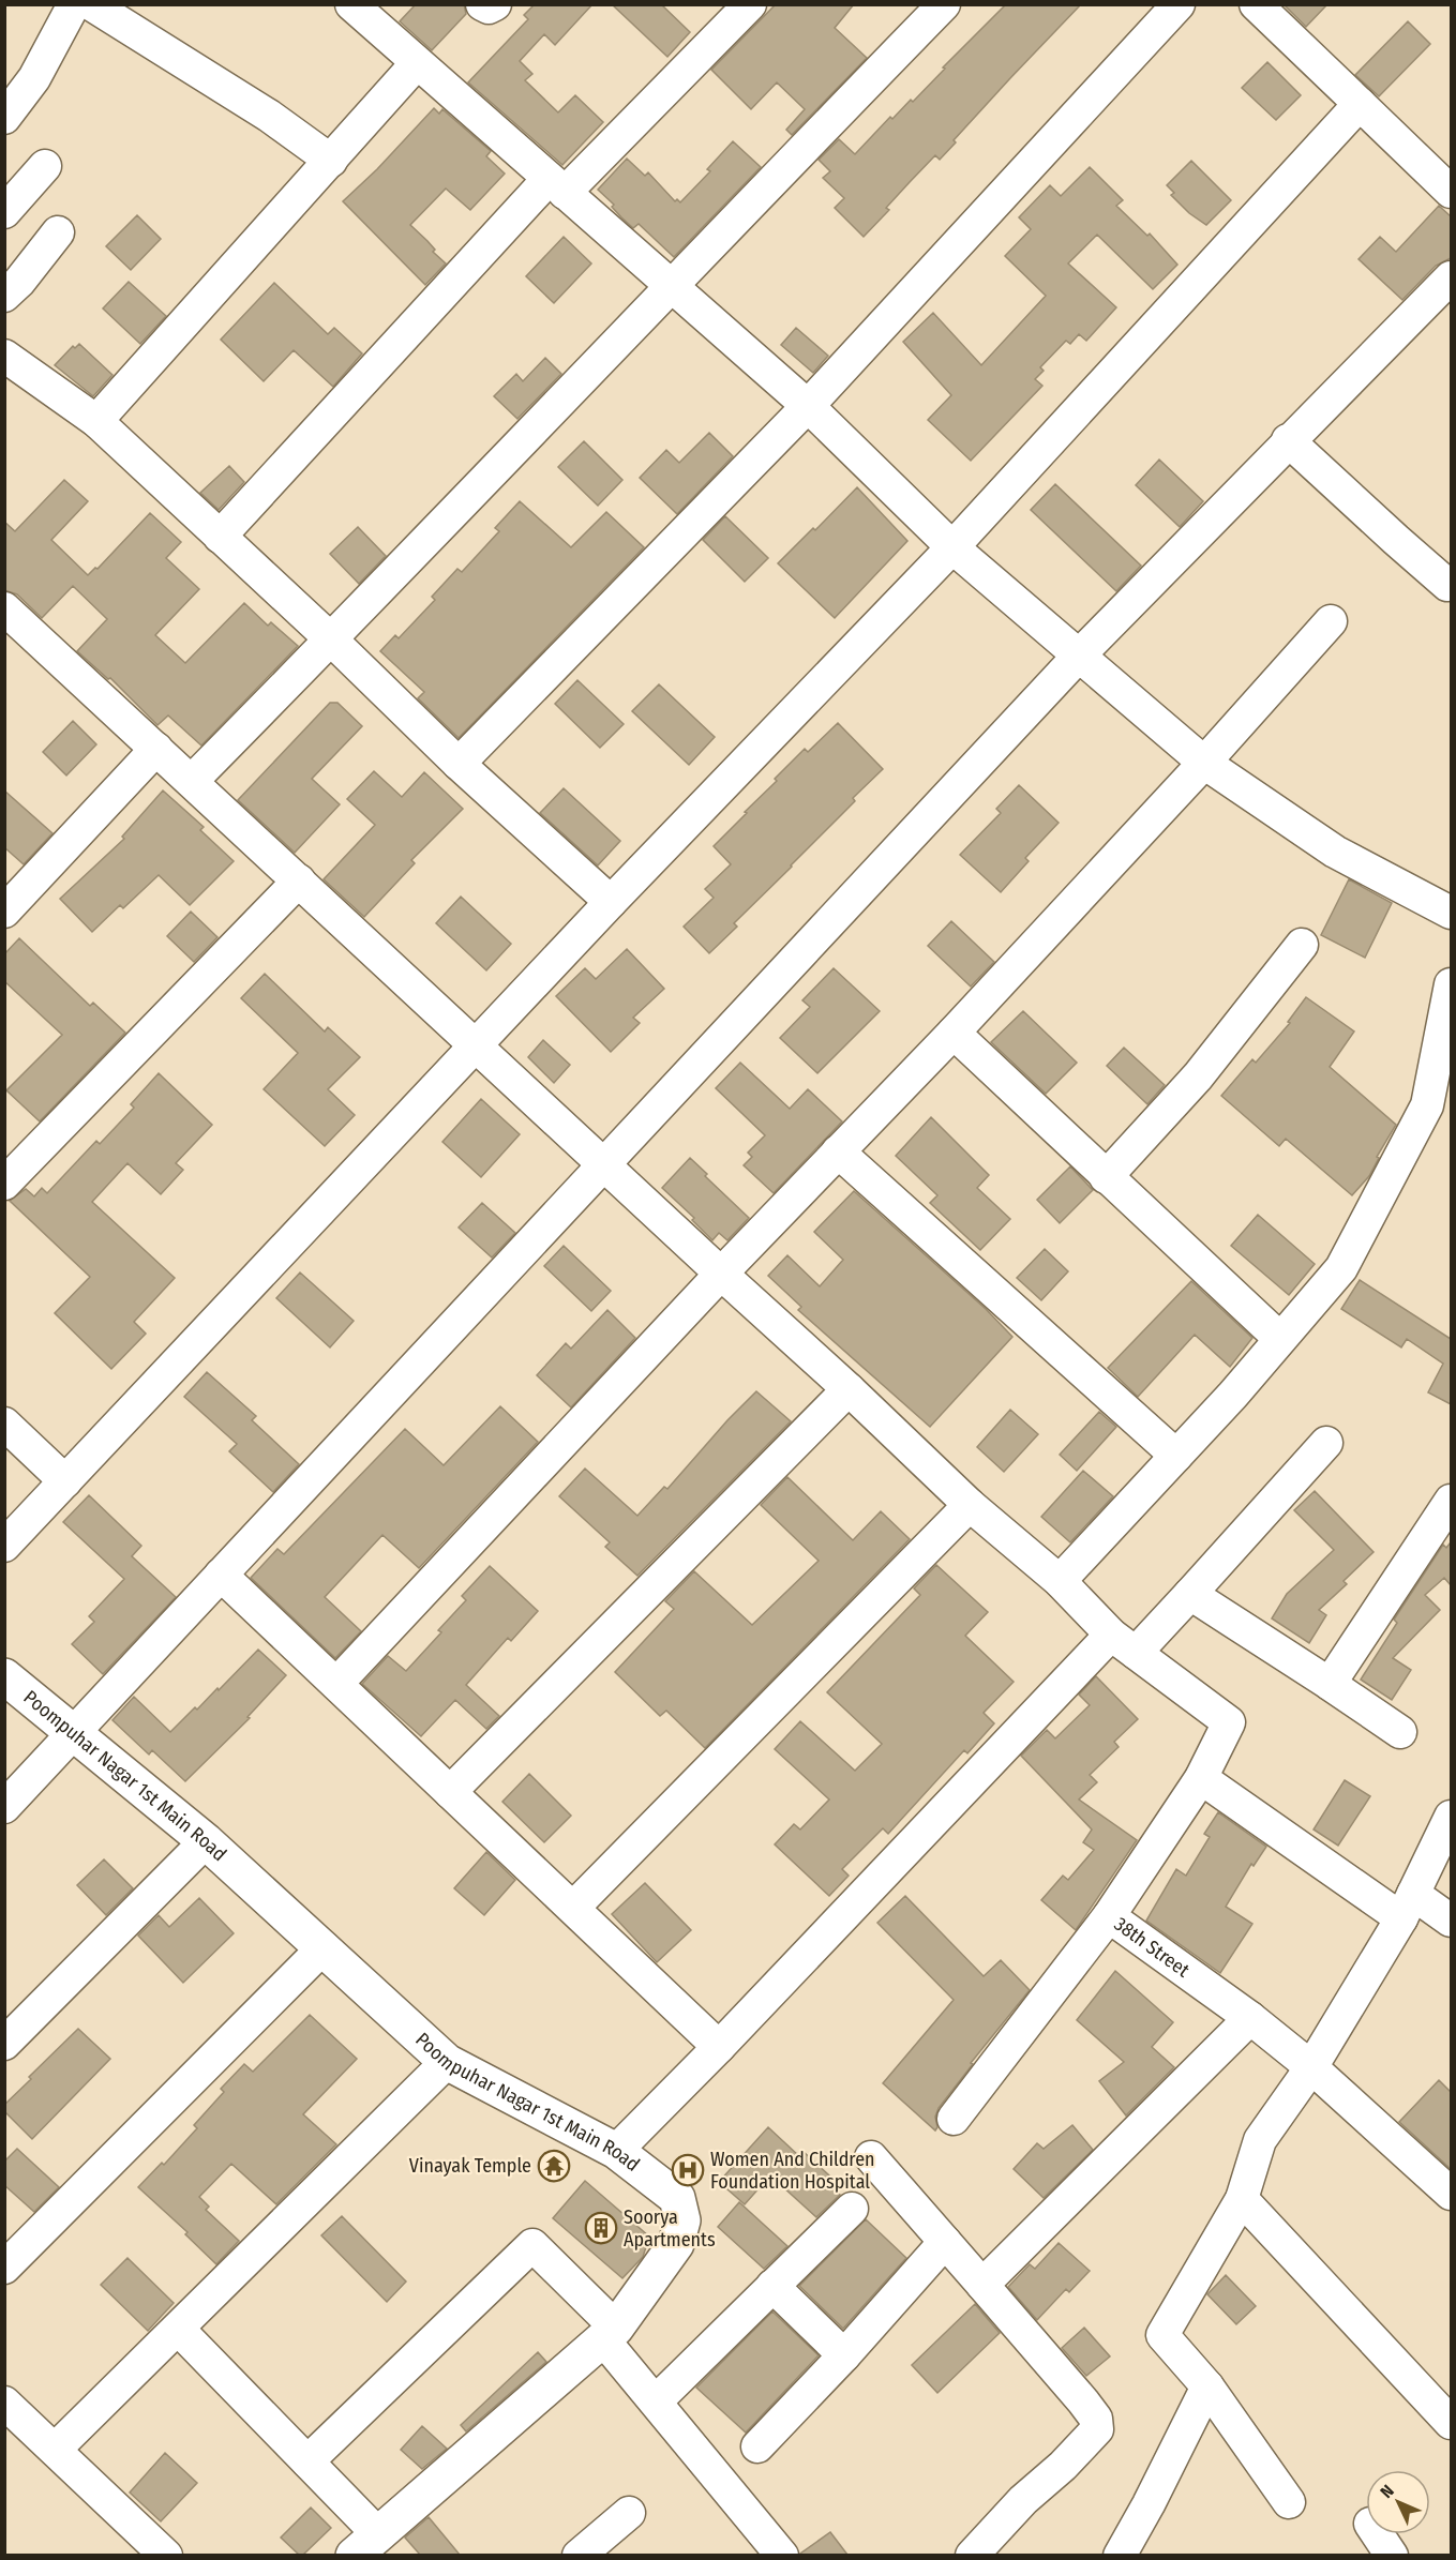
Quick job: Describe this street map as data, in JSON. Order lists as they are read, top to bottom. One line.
{"streets":{"main road":["Poompuhar Nagar 1st Main Road"],"street":["38th Street"]},"places":{"temple":["Vinayak Temple"],"hospital":["Women And Children Foundation Hospital"],"building":["Soorya Apartments"]},"north":"top left"}
